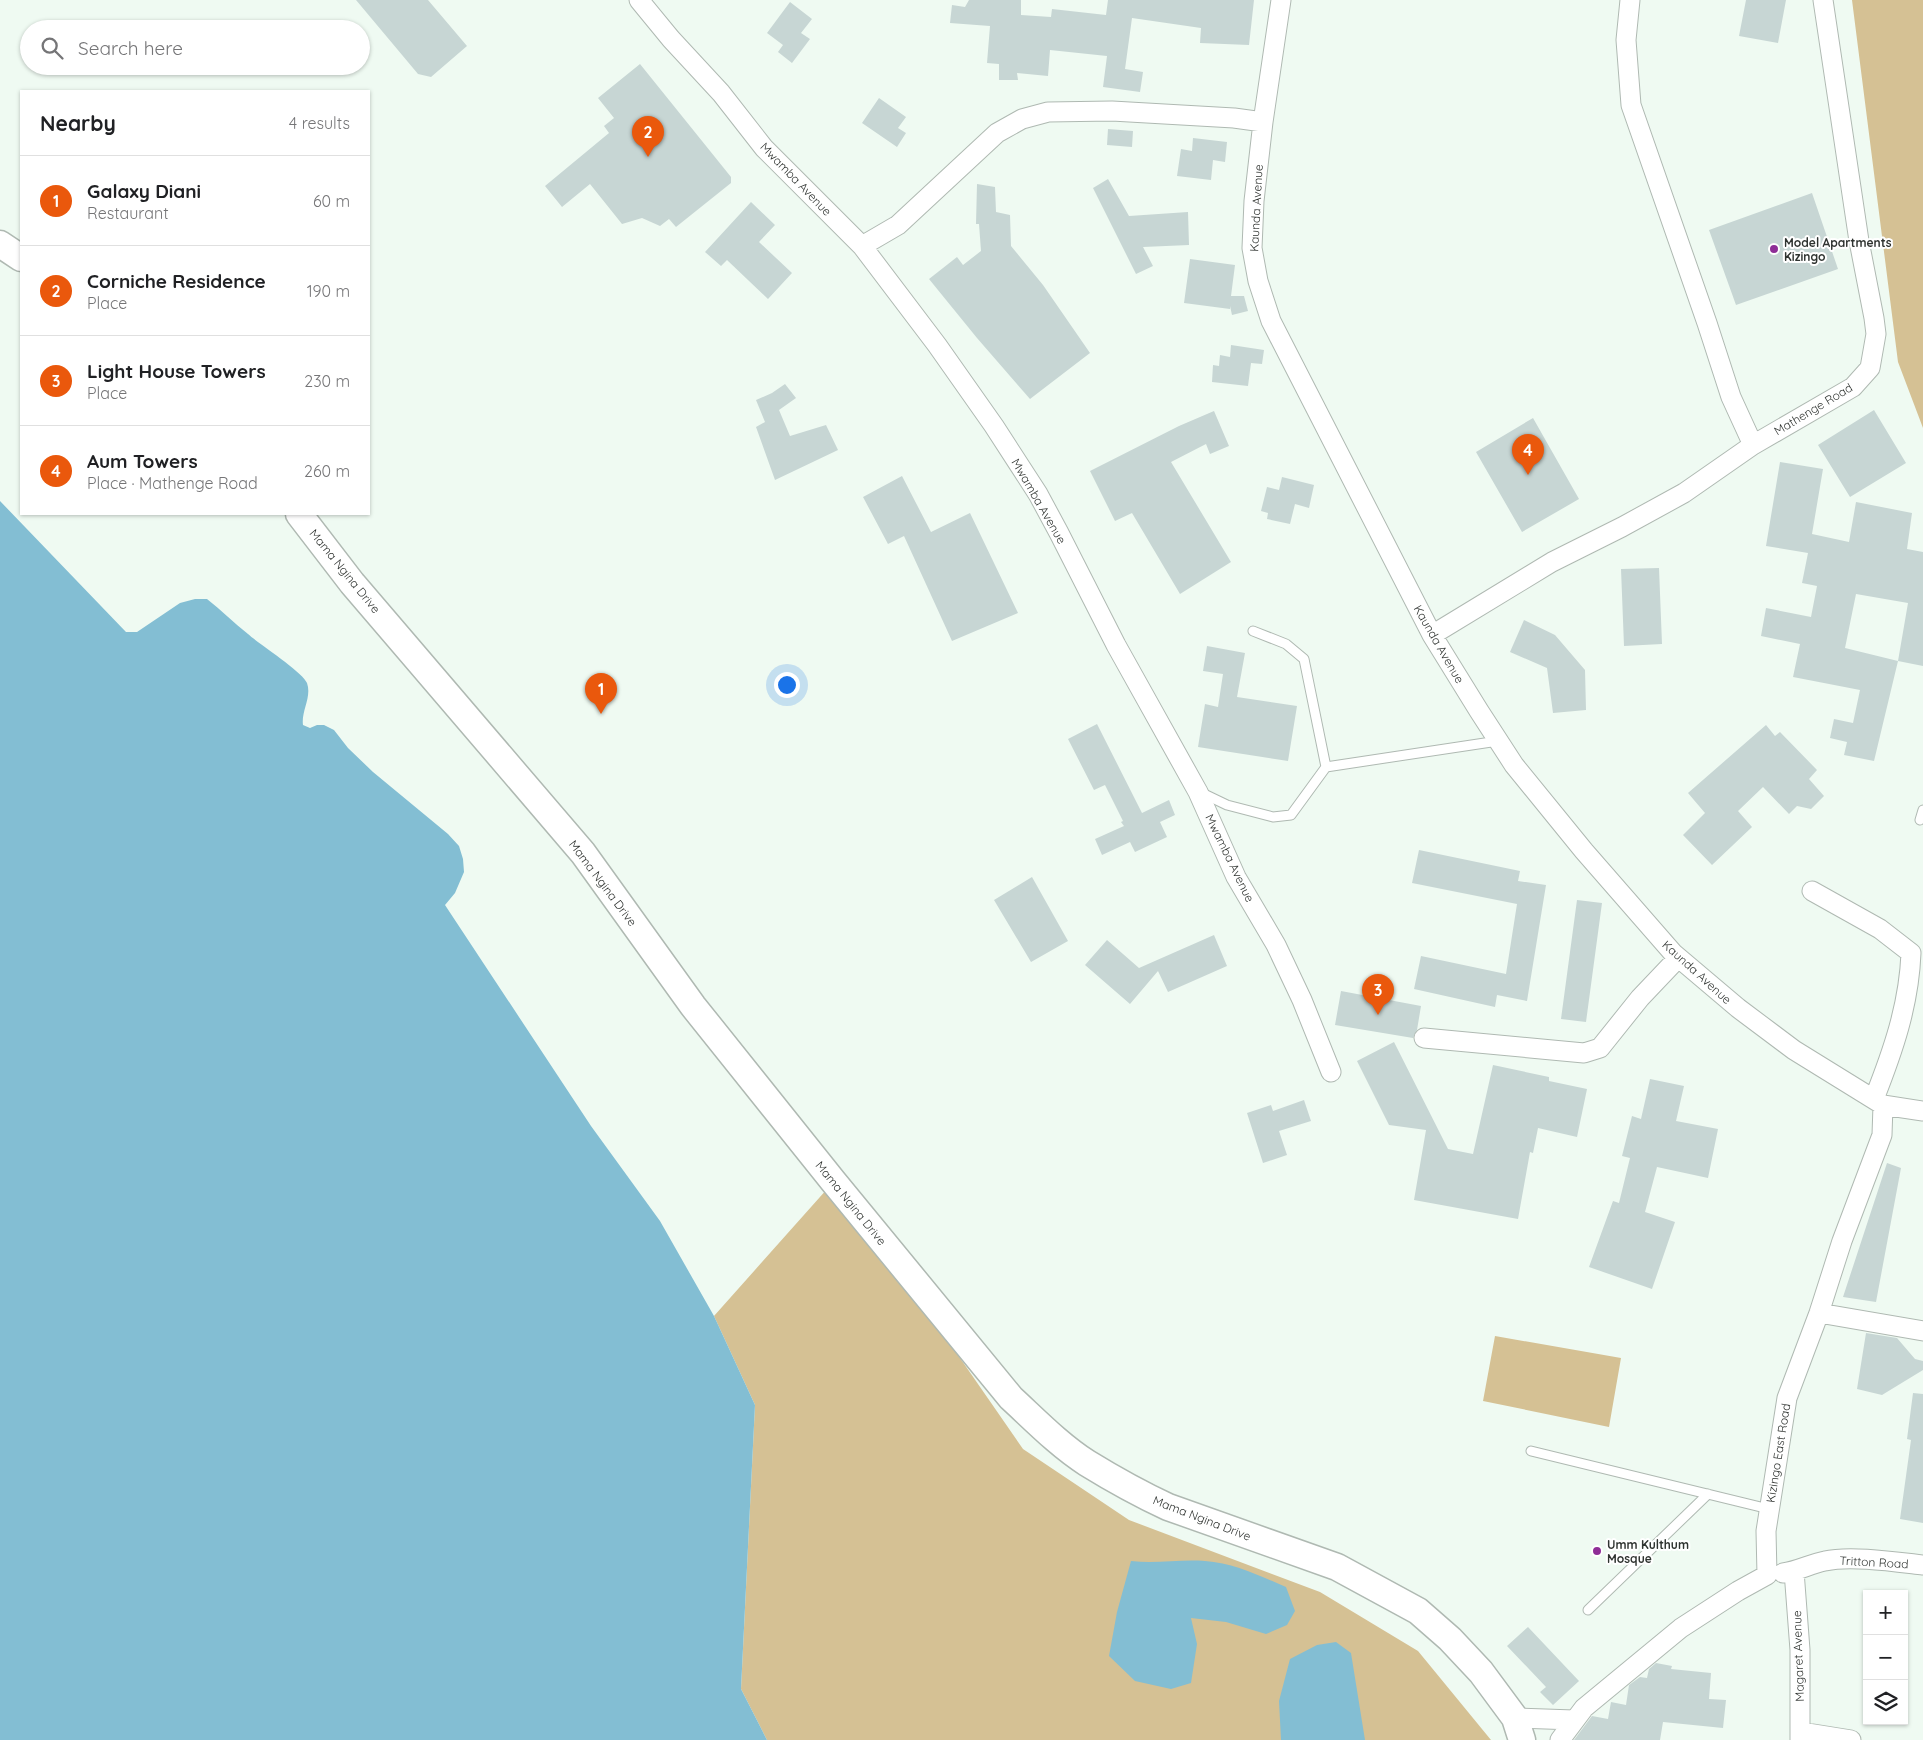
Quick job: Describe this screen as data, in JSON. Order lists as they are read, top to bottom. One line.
{"streets":{"street":["Mwamba Avenue","Kaunda Avenue","Mathenge Road","Mama Ngina Drive","Kizingo East Road","Tritton Road","Magaret Avenue"]},"crossings":[["Kaunda Avenue","Mathenge Road"],["Kaunda Avenue","Kizingo East Road"],["Kizingo East Road","Tritton Road"],["Tritton Road","Magaret Avenue"]],"places":["Model Apartments Kizingo","Umm Kulthum Mosque"],"page":{"search":"Search here","heading":["Nearby","4 results"],"pins":["2","4","1","3"],"list":[{"mark":"1","name":"Galaxy Diani","note":"Restaurant","value":"60 m"},{"mark":"2","name":"Corniche Residence","note":"Place","value":"190 m"},{"mark":"3","name":"Light House Towers","note":"Place","value":"230 m"},{"mark":"4","name":"Aum Towers","note":"Place · Mathenge Road","value":"260 m"}],"map_buttons":["+","−"]}}
